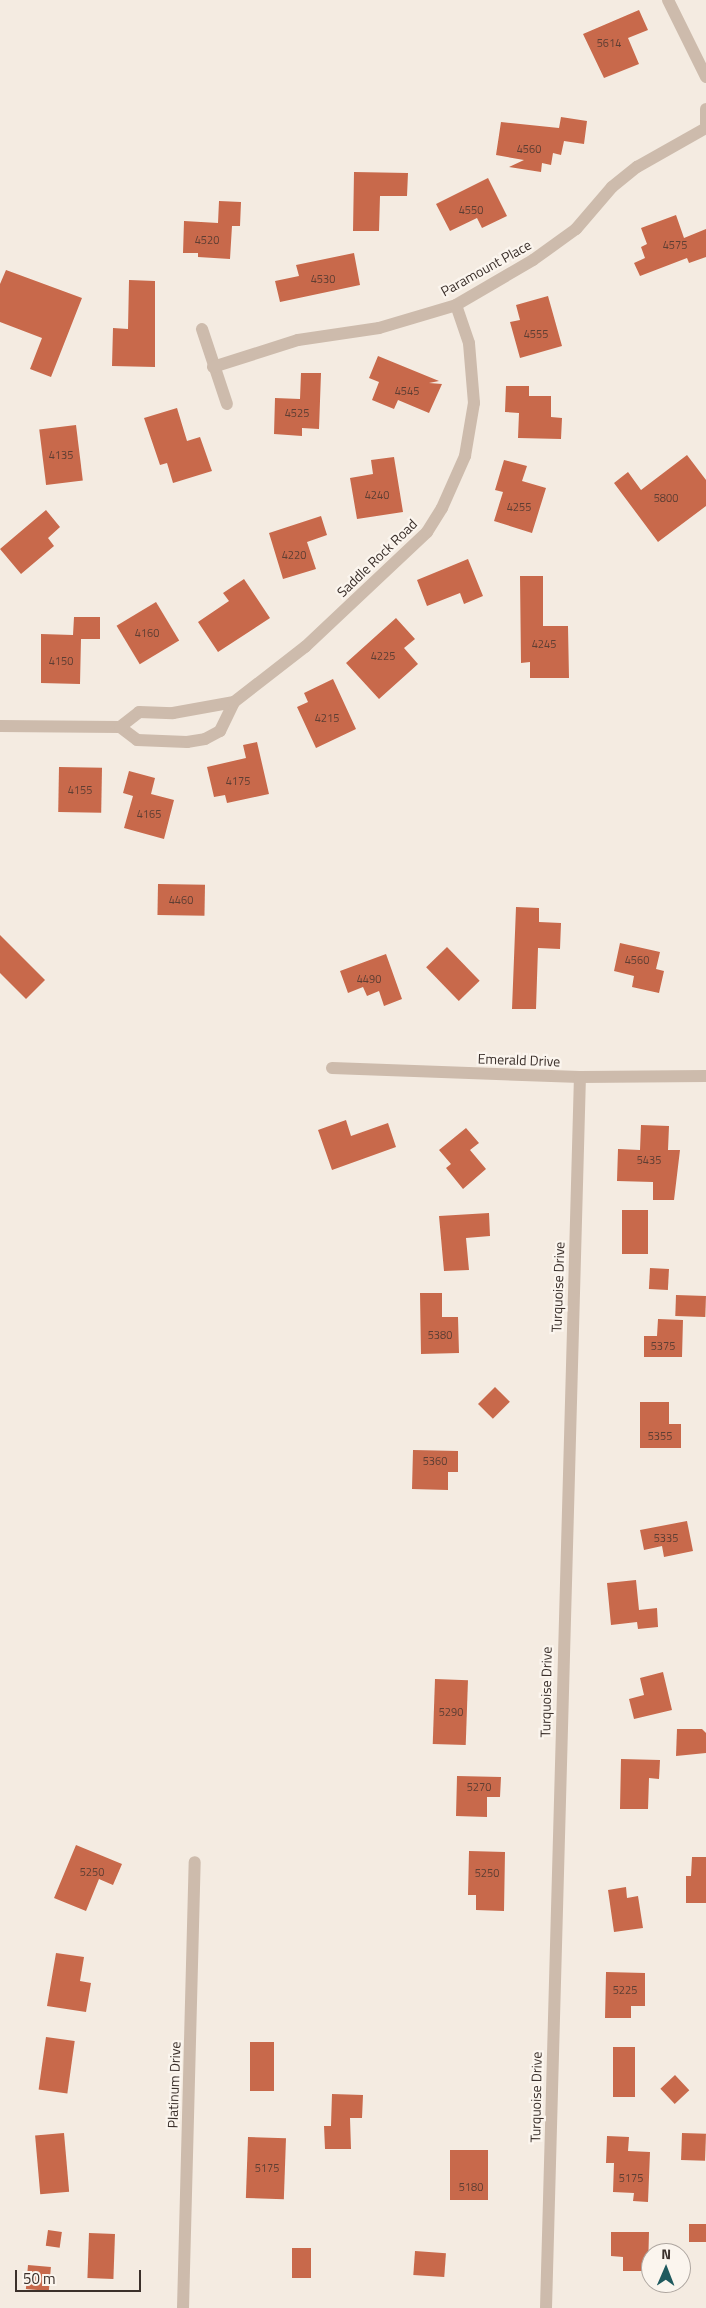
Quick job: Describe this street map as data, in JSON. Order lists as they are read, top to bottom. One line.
{"streets":{"street":["Paramount Place","Saddle Rock Road","Emerald Drive","Turquoise Drive","Platinum Drive"]},"crossings":[["Paramount Place","Saddle Rock Road"],["Emerald Drive","Turquoise Drive"]],"house_numbers":["5614","4560","4550","4520","4575","4530","4555","4545","4525","4135","4240","5800","4255","4220","4160","4245","4225","4150","4215","4175","4155","4165","4460","4560","4490","5435","5380","5375","5355","5360","5335","5290","5270","5250","5250","5225","5175","5175","5180"],"scale_bar":"50 m","north":"top"}
